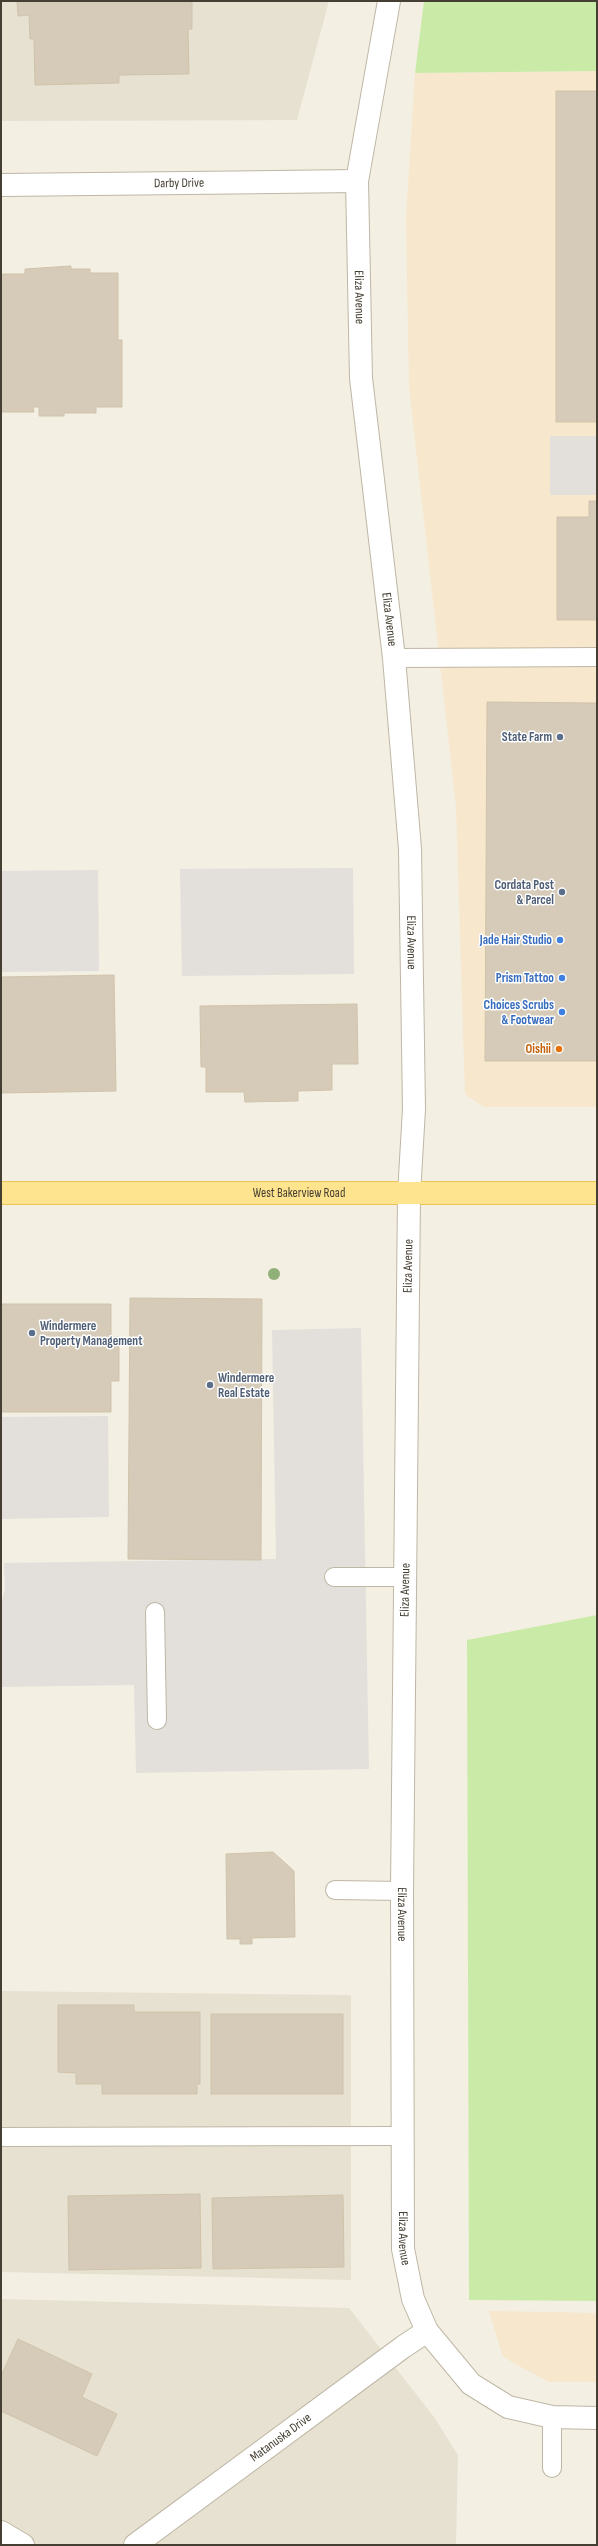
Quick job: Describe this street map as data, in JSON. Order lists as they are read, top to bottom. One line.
{"streets":{"main road":["West Bakerview Road"],"street":["Darby Drive","Eliza Avenue","Matanuska Drive"]},"crossings":[["Darby Drive","Eliza Avenue"],["Eliza Avenue","West Bakerview Road"],["Eliza Avenue","Matanuska Drive"]],"places":["State Farm","Cordata Post & Parcel","Jade Hair Studio","Prism Tattoo","Choices Scrubs & Footwear","Oishii","Windermere Property Management","Windermere Real Estate"]}
